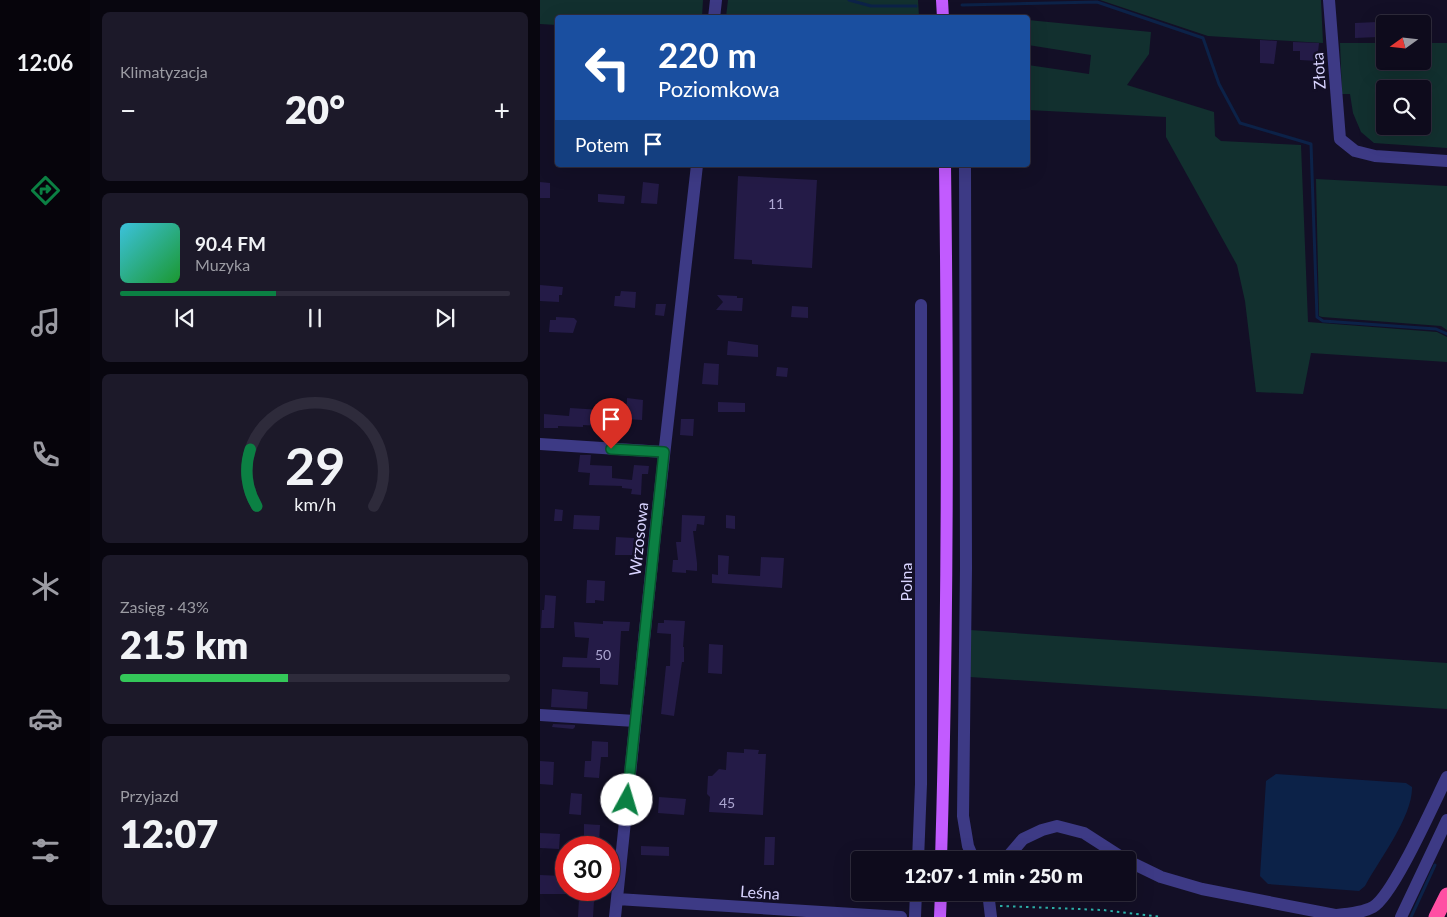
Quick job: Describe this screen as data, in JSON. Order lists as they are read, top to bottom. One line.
{"streets":{"street":["Złota","Wrzosowa","Polna","Leśna"]},"house_numbers":["11","50","45"],"north":"left","page":{"tabs":"12:06","tile":["Klimatyzacja",["Zasięg · 43%","215 km"],["Przyjazd","12:07"]],"turn":["220 m","Poziomkowa"],"heat":["−","20°","+"],"then":"Potem","song":["90.4 FM","Muzyka"],"limit":"30","trip":"12:07 · 1 min · 250 m","gauge":["29","km/h"]}}
